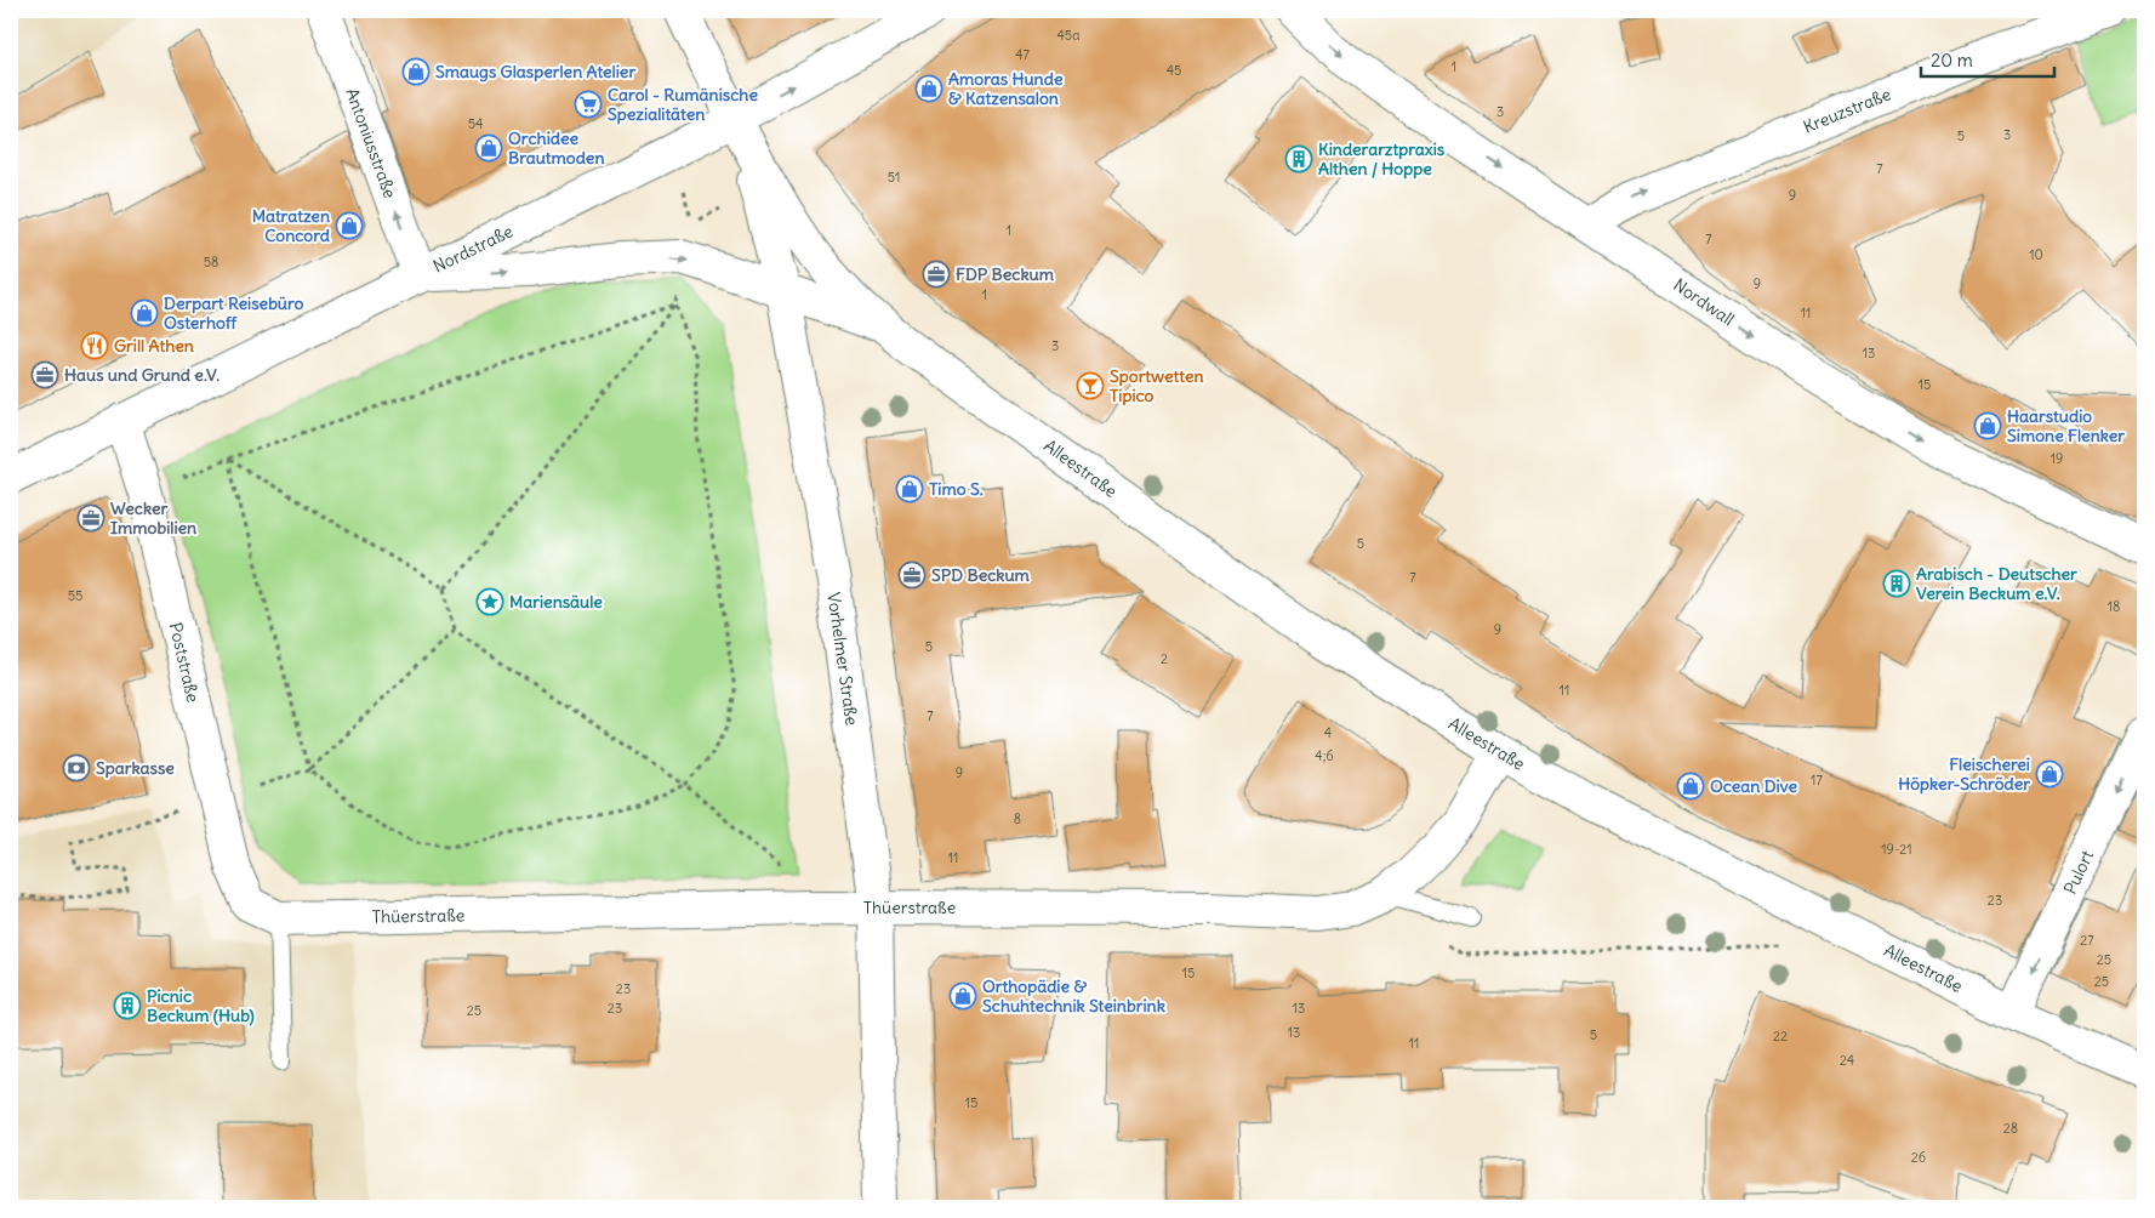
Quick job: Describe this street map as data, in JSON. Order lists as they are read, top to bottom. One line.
{"streets":{"street":["Kreuzstraße","Antoniusstraße","Nordstraße","Nordwall","Alleestraße","Vorhelmer Straße","Poststraße","Pulort","Thüerstraße"]},"crossings":[["Kreuzstraße","Nordwall"],["Antoniusstraße","Nordstraße"],["Nordstraße","Alleestraße"],["Nordstraße","Vorhelmer Straße"],["Nordstraße","Poststraße"],["Alleestraße","Vorhelmer Straße"],["Alleestraße","Pulort"],["Alleestraße","Thüerstraße"],["Vorhelmer Straße","Thüerstraße"],["Poststraße","Thüerstraße"]],"one_way":["Kreuzstraße","Antoniusstraße","Nordwall","Pulort"],"places":{"shop":["Smaugs Glasperlen Atelier","Amoras Hunde & Katzensalon","Orchidee Brautmoden","Matratzen Concord","Derpart Reisebüro Osterhoff","Haarstudio Simone Flenker","Timo S.","Fleischerei Höpker-Schröder","Ocean Dive","Orthopädie & Schuhtechnik Steinbrink"],"supermarket":["Carol - Rumänische Spezialitäten"],"building":["Kinderarztpraxis Althen / Hoppe","Arabisch - Deutscher Verein Beckum e.V.","Picnic Beckum (Hub)"],"office":["FDP Beckum","Haus und Grund e.V.","Wecker Immobilien","SPD Beckum"],"restaurant":["Grill Athen"],"bar":["Sportwetten Tipico"],"place":["Mariensäule"],"bank":["Sparkasse"]},"house_numbers":["45a","47","1","45","3","54","3","5","7","51","9","1","7","10","58","9","1","11","3","13","15","19","5","7","55","18","9","5","2","11","7","4","4;6","9","17","8","19-21","11","23","27","25","15","25","23","23","13","25","13","5","22","11","24","15","28","26"],"scale_bar":"20 m"}
